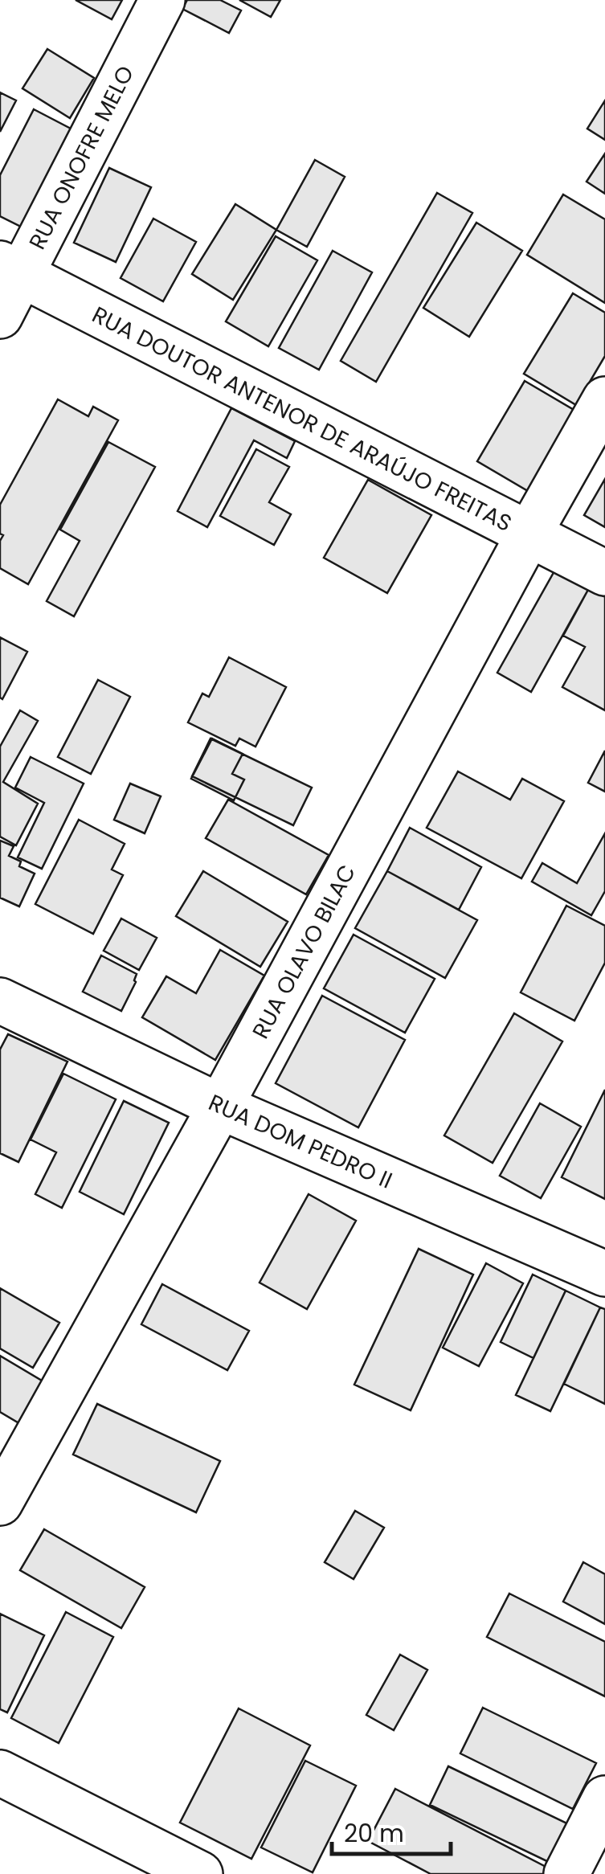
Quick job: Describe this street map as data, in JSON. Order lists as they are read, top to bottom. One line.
{"streets":{"street":["RUA ONOFRE MELO","RUA DOUTOR ANTENOR DE ARAÚJO FREITAS","RUA OLAVO BILAC","RUA DOM PEDRO II"]},"crossings":[["RUA ONOFRE MELO","RUA DOUTOR ANTENOR DE ARAÚJO FREITAS"],["RUA DOUTOR ANTENOR DE ARAÚJO FREITAS","RUA OLAVO BILAC"],["RUA OLAVO BILAC","RUA DOM PEDRO II"]],"scale_bar":"20 m"}
